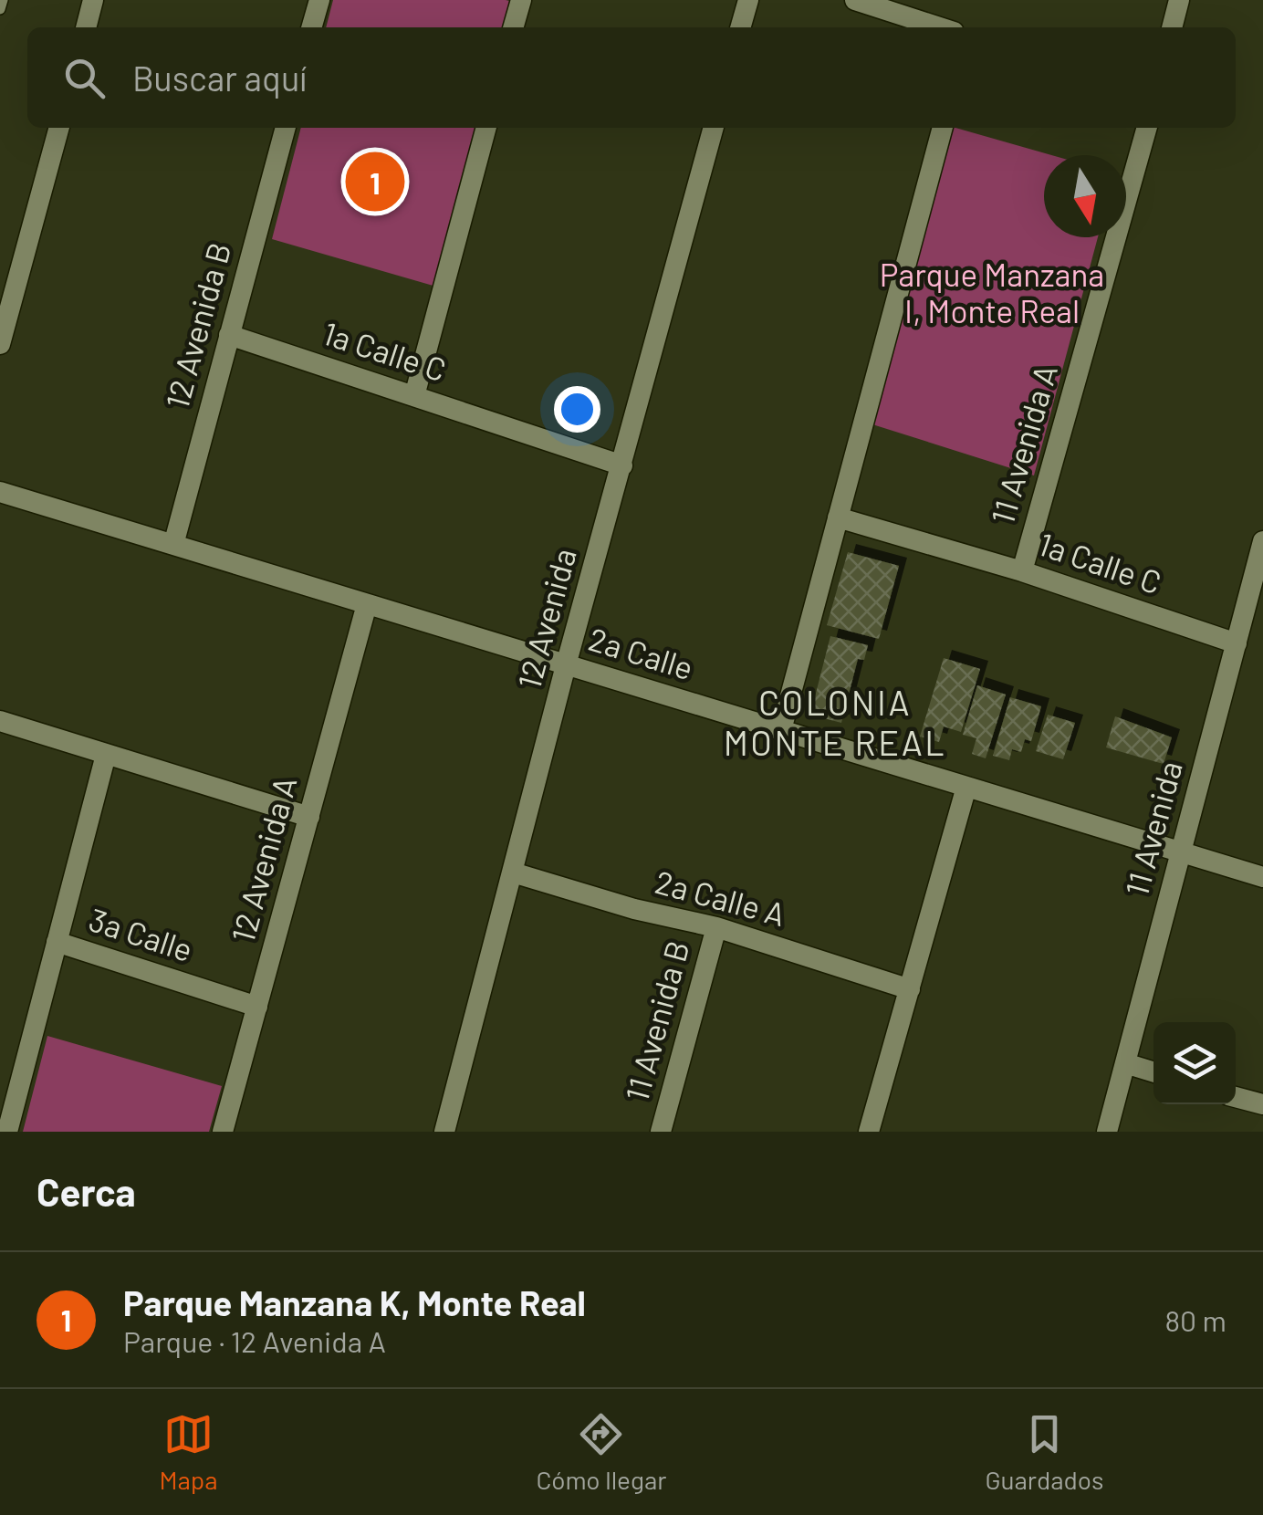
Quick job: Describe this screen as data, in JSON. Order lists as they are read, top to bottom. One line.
{"streets":{"street":["12 Avenida B","1a Calle C","11 Avenida A","12 Avenida","2a Calle","11 Avenida","12 Avenida A","2a Calle A","3a Calle","11 Avenida B"]},"crossings":[["12 Avenida B","1a Calle C"],["12 Avenida B","2a Calle"],["1a Calle C","11 Avenida A"],["1a Calle C","12 Avenida"],["1a Calle C","11 Avenida"],["12 Avenida","2a Calle"],["12 Avenida","2a Calle A"],["2a Calle","11 Avenida"],["2a Calle","12 Avenida A"],["12 Avenida A","3a Calle"],["2a Calle A","11 Avenida B"]],"districts":["COLONIA MONTE REAL"],"parks":["Parque Manzana I, Monte Real"],"north":"bottom","page":{"search":"Buscar aquí","pins":"1","heading":"Cerca","list":[{"mark":"1","name":"Parque Manzana K, Monte Real","note":"Parque · 12 Avenida A","value":"80 m"}],"nav":["Mapa","Cómo llegar","Guardados"]}}
